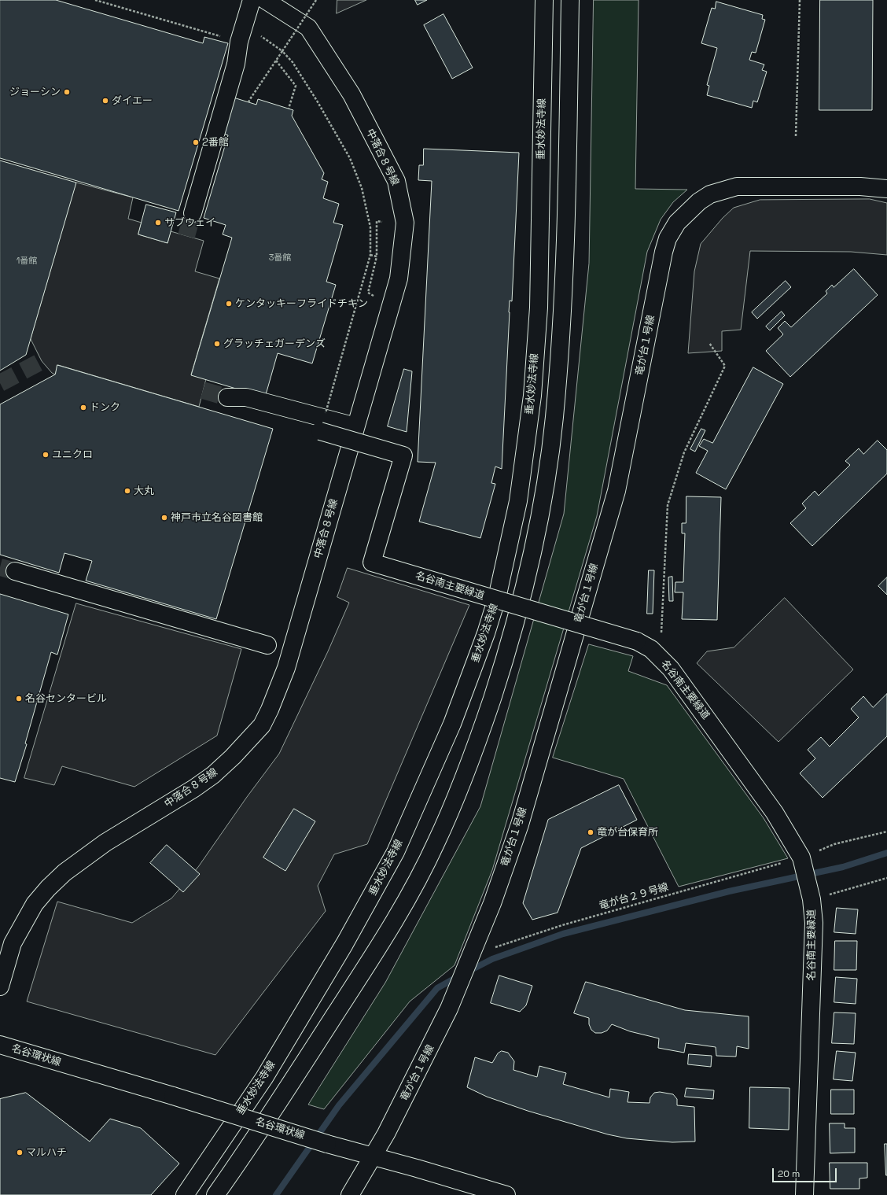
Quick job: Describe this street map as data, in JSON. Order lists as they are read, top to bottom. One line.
{"streets":{"street":["垂水妙法寺線","中落合８号線","竜が台１号線","名谷南主要緑道","名谷環状線"],"path":["竜が台２９号線"]},"crossings":[["竜が台１号線","竜が台２９号線"],["竜が台１号線","名谷環状線"],["名谷南主要緑道","竜が台２９号線"]],"places":["ジョーシン","ダイエー","2番館","サブウェイ","ケンタッキーフライドチキン","グラッチェガーデンズ","ドンク","ユニクロ","大丸","神戸市立名谷図書館","名谷センタービル","竜が台保育所","マルハチ"],"house_numbers":["3番館","1番館"],"scale_bar":"20 m"}
